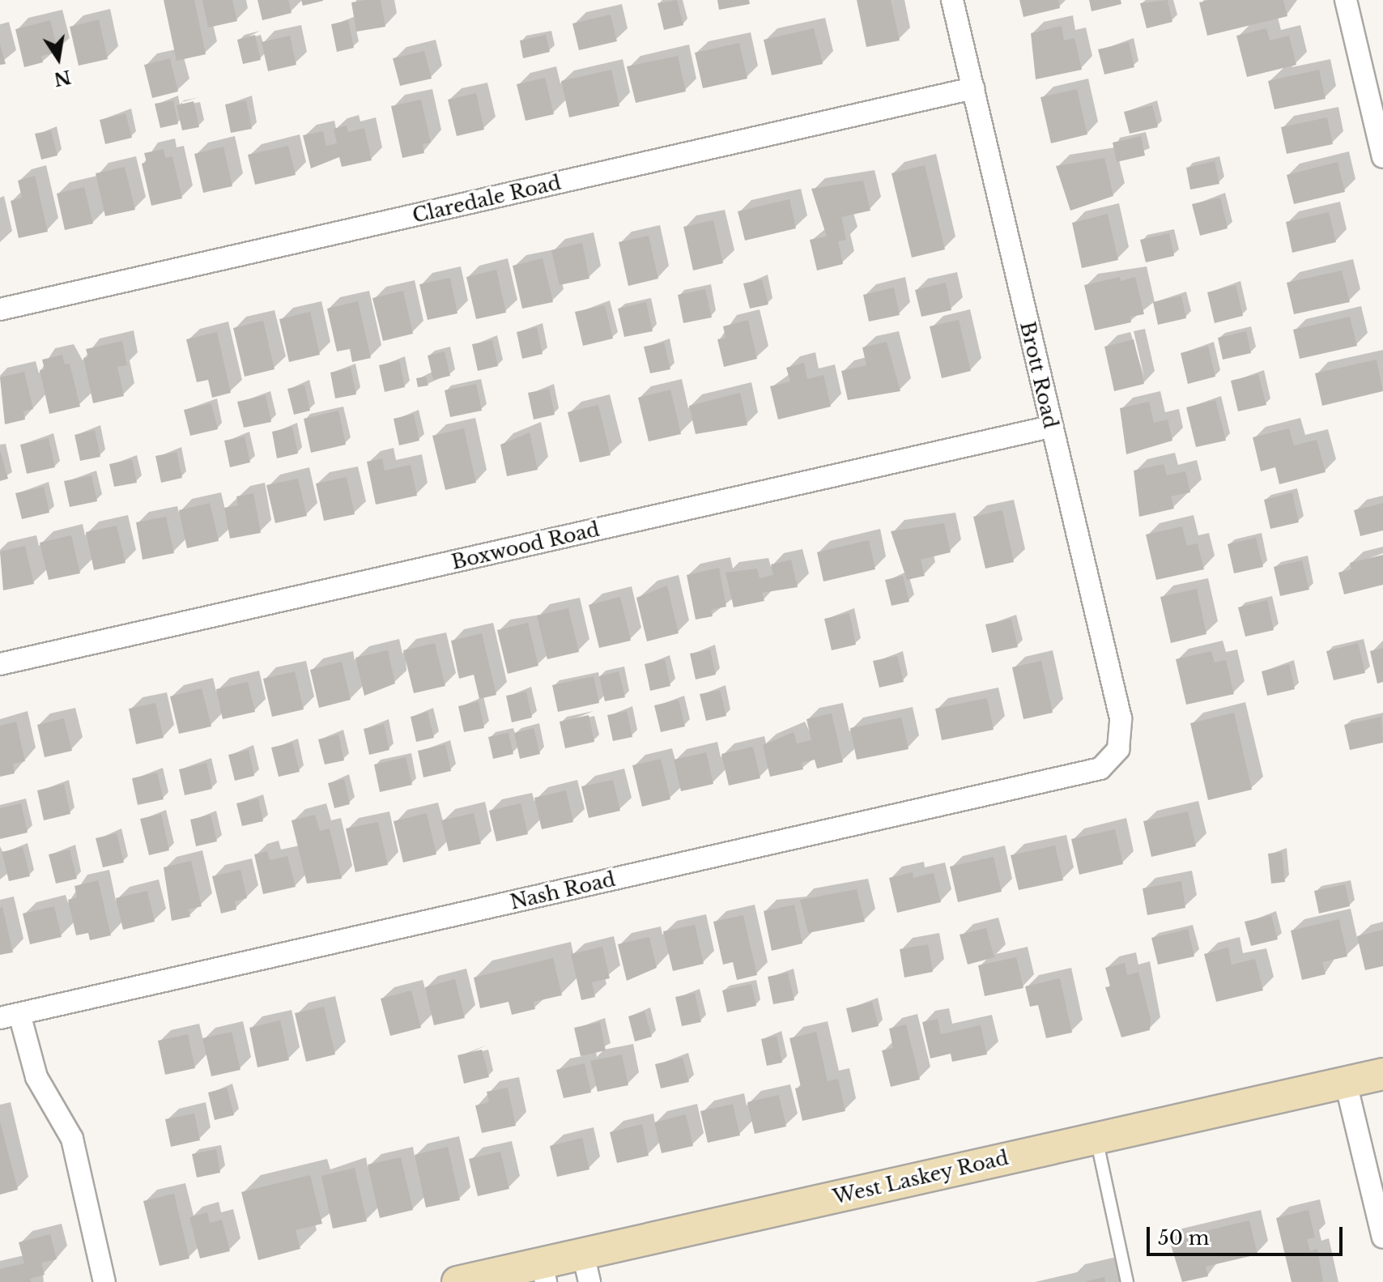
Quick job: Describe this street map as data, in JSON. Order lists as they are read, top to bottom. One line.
{"streets":{"main road":["West Laskey Road"],"street":["Claredale Road","Brott Road","Boxwood Road","Nash Road"]},"crossings":[["Claredale Road","Brott Road"],["Brott Road","Boxwood Road"],["Brott Road","Nash Road"]],"scale_bar":"50 m","north":"bottom"}
